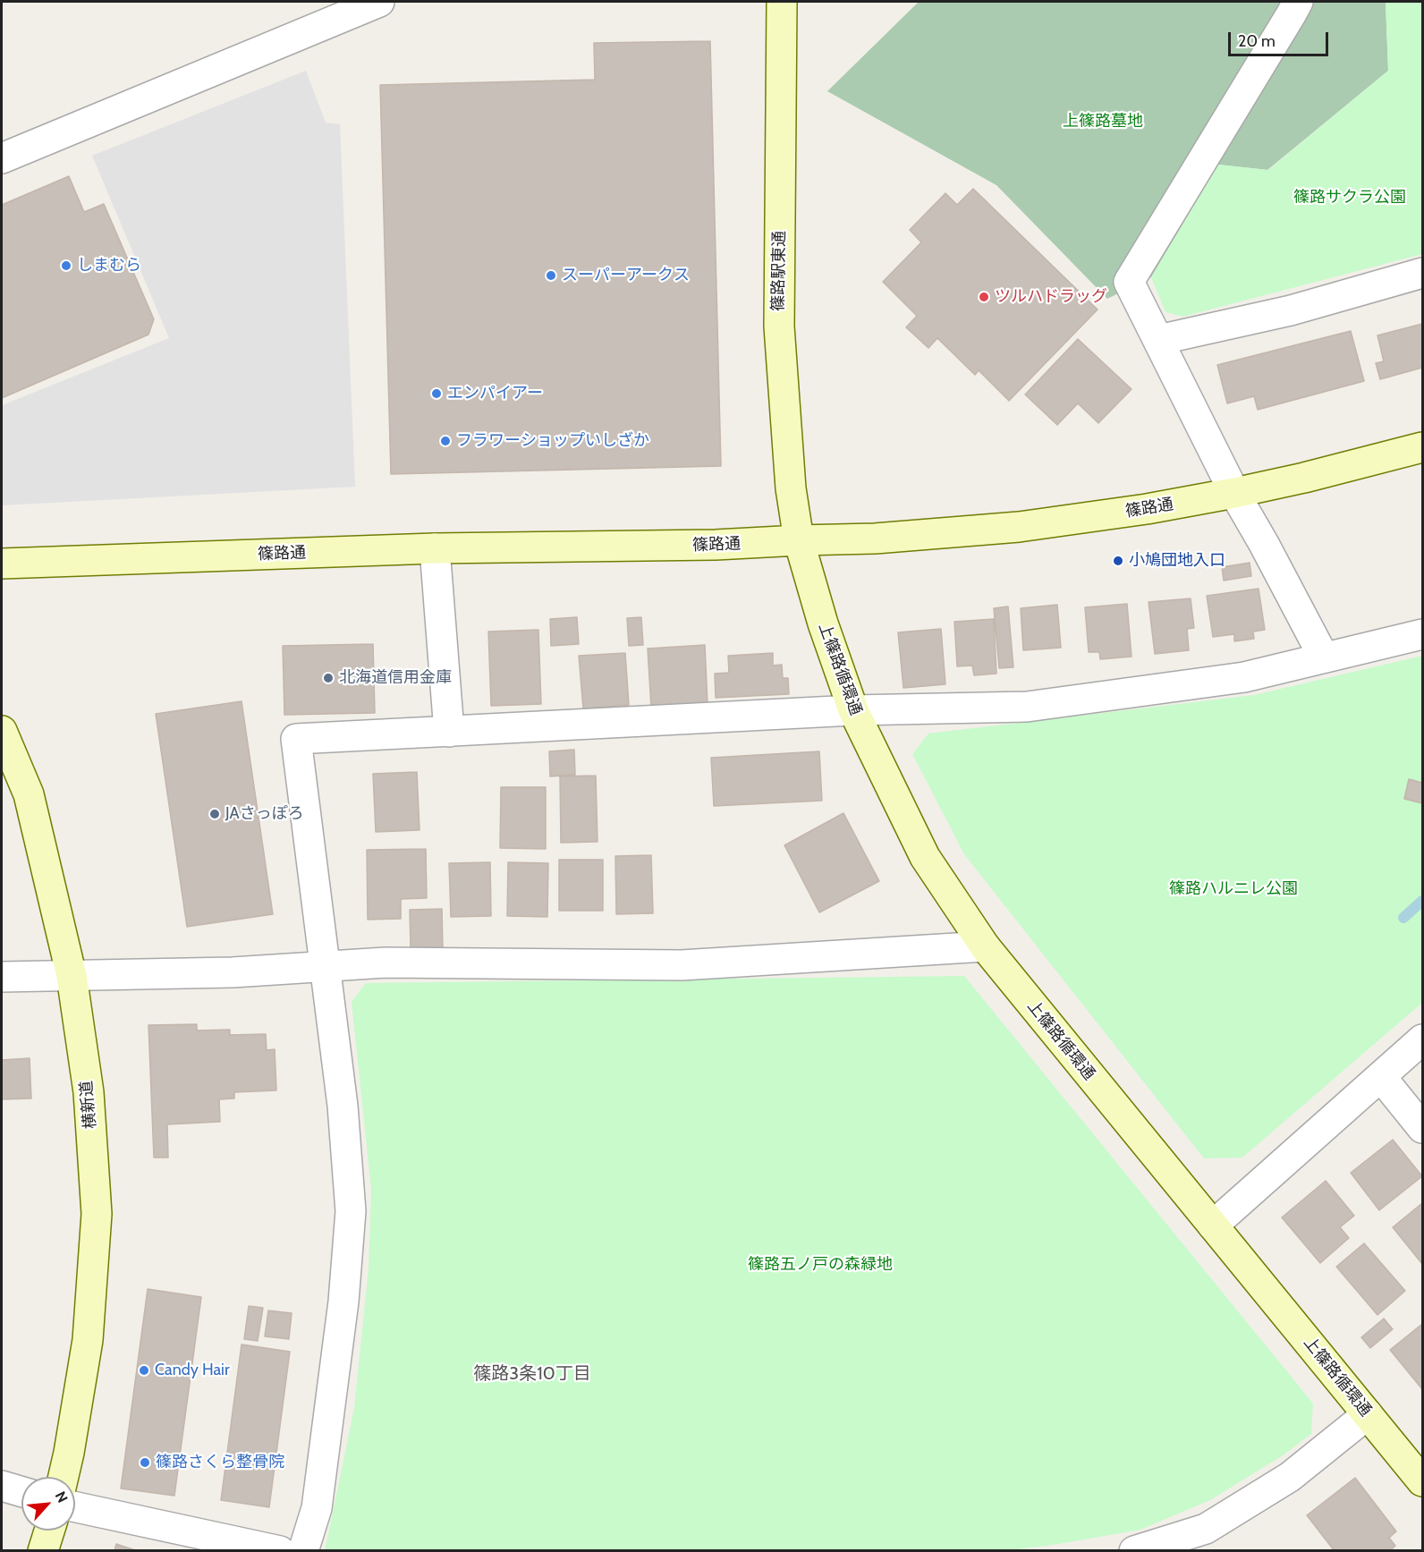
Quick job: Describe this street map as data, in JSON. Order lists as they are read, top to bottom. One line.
{"streets":{"street":["篠路駅東通","篠路通","上篠路循環通","横新道"]},"crossings":[["篠路駅東通","篠路通"],["篠路駅東通","上篠路循環通"],["篠路通","上篠路循環通"]],"districts":["篠路3条10丁目"],"parks":["上篠路墓地","篠路サクラ公園","篠路ハルニレ公園","篠路五ノ戸の森緑地"],"places":["しまむら","スーパーアークス","ツルハドラッグ","エンパイアー","フラワーショップいしざか","小鳩団地入口","北海道信用金庫","JAさっぽろ","Candy Hair","篠路さくら整骨院"],"scale_bar":"20 m","north":"top right"}
